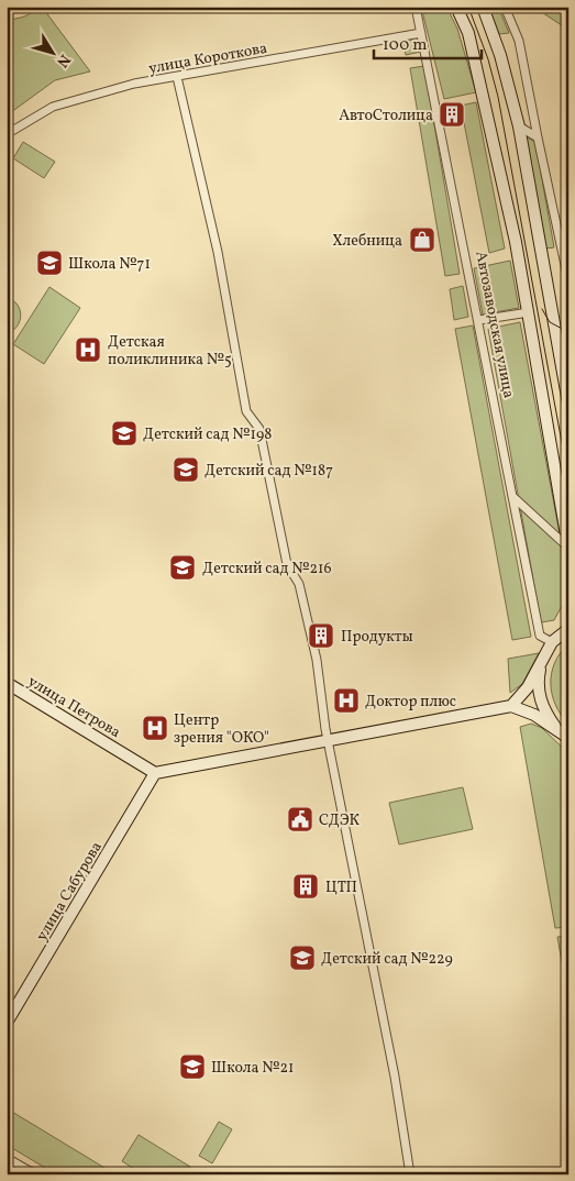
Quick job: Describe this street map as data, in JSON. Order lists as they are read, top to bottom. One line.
{"streets":{"main road":["улица Петрова","улица Сабурова"],"street":["улица Короткова","Автозаводская улица"]},"crossings":[["улица Короткова","Автозаводская улица"],["улица Петрова","улица Сабурова"]],"places":{"building":["АвтоСтолица","Продукты","ЦТП"],"shop":["Хлебница"],"school or university":["Школа №71","Детский сад №198","Детский сад №187","Детский сад №216","Детский сад №229","Школа №21"],"hospital":["Детская поликлиника №5","Доктор плюс","Центр зрения \"ОКО\""],"public building":["СДЭК"]},"scale_bar":"100 m","north":"bottom right"}
